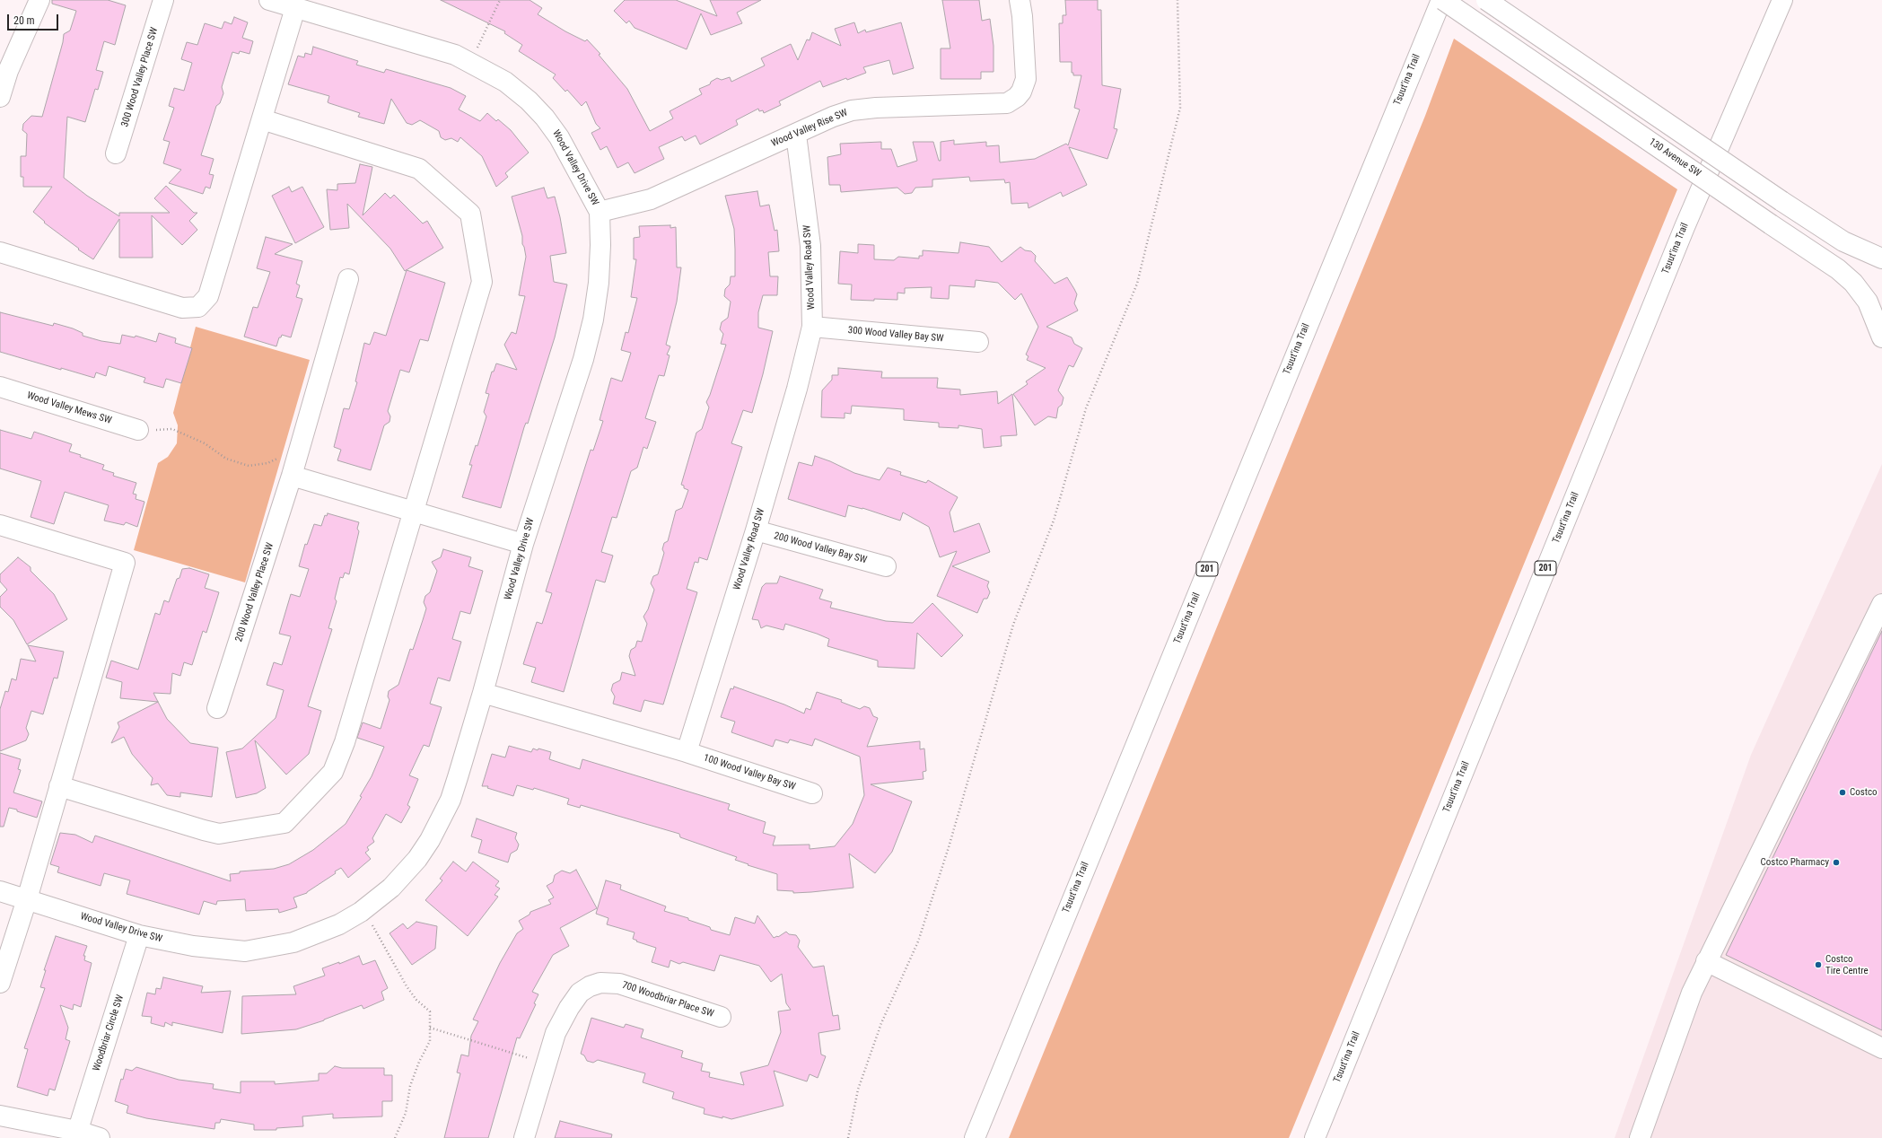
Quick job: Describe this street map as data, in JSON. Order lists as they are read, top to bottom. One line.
{"streets":{"main road":["300 Wood Valley Place SW","Tsuut'ina Trail","Wood Valley Rise SW","130 Avenue SW","Wood Valley Drive SW","Wood Valley Road SW","300 Wood Valley Bay SW","Wood Valley Mews SW","200 Wood Valley Bay SW","201","200 Wood Valley Place SW","100 Wood Valley Bay SW","700 Woodbriar Place SW","Woodbriar Circle SW"]},"crossings":[["Tsuut'ina Trail","130 Avenue SW"],["Wood Valley Rise SW","Wood Valley Drive SW"],["Wood Valley Rise SW","Wood Valley Road SW"],["Wood Valley Drive SW","Woodbriar Circle SW"],["Wood Valley Road SW","300 Wood Valley Bay SW"],["Wood Valley Road SW","200 Wood Valley Bay SW"],["Wood Valley Road SW","100 Wood Valley Bay SW"]],"places":["Costco","Costco Pharmacy","Costco Tire Centre"],"scale_bar":"20 m"}
